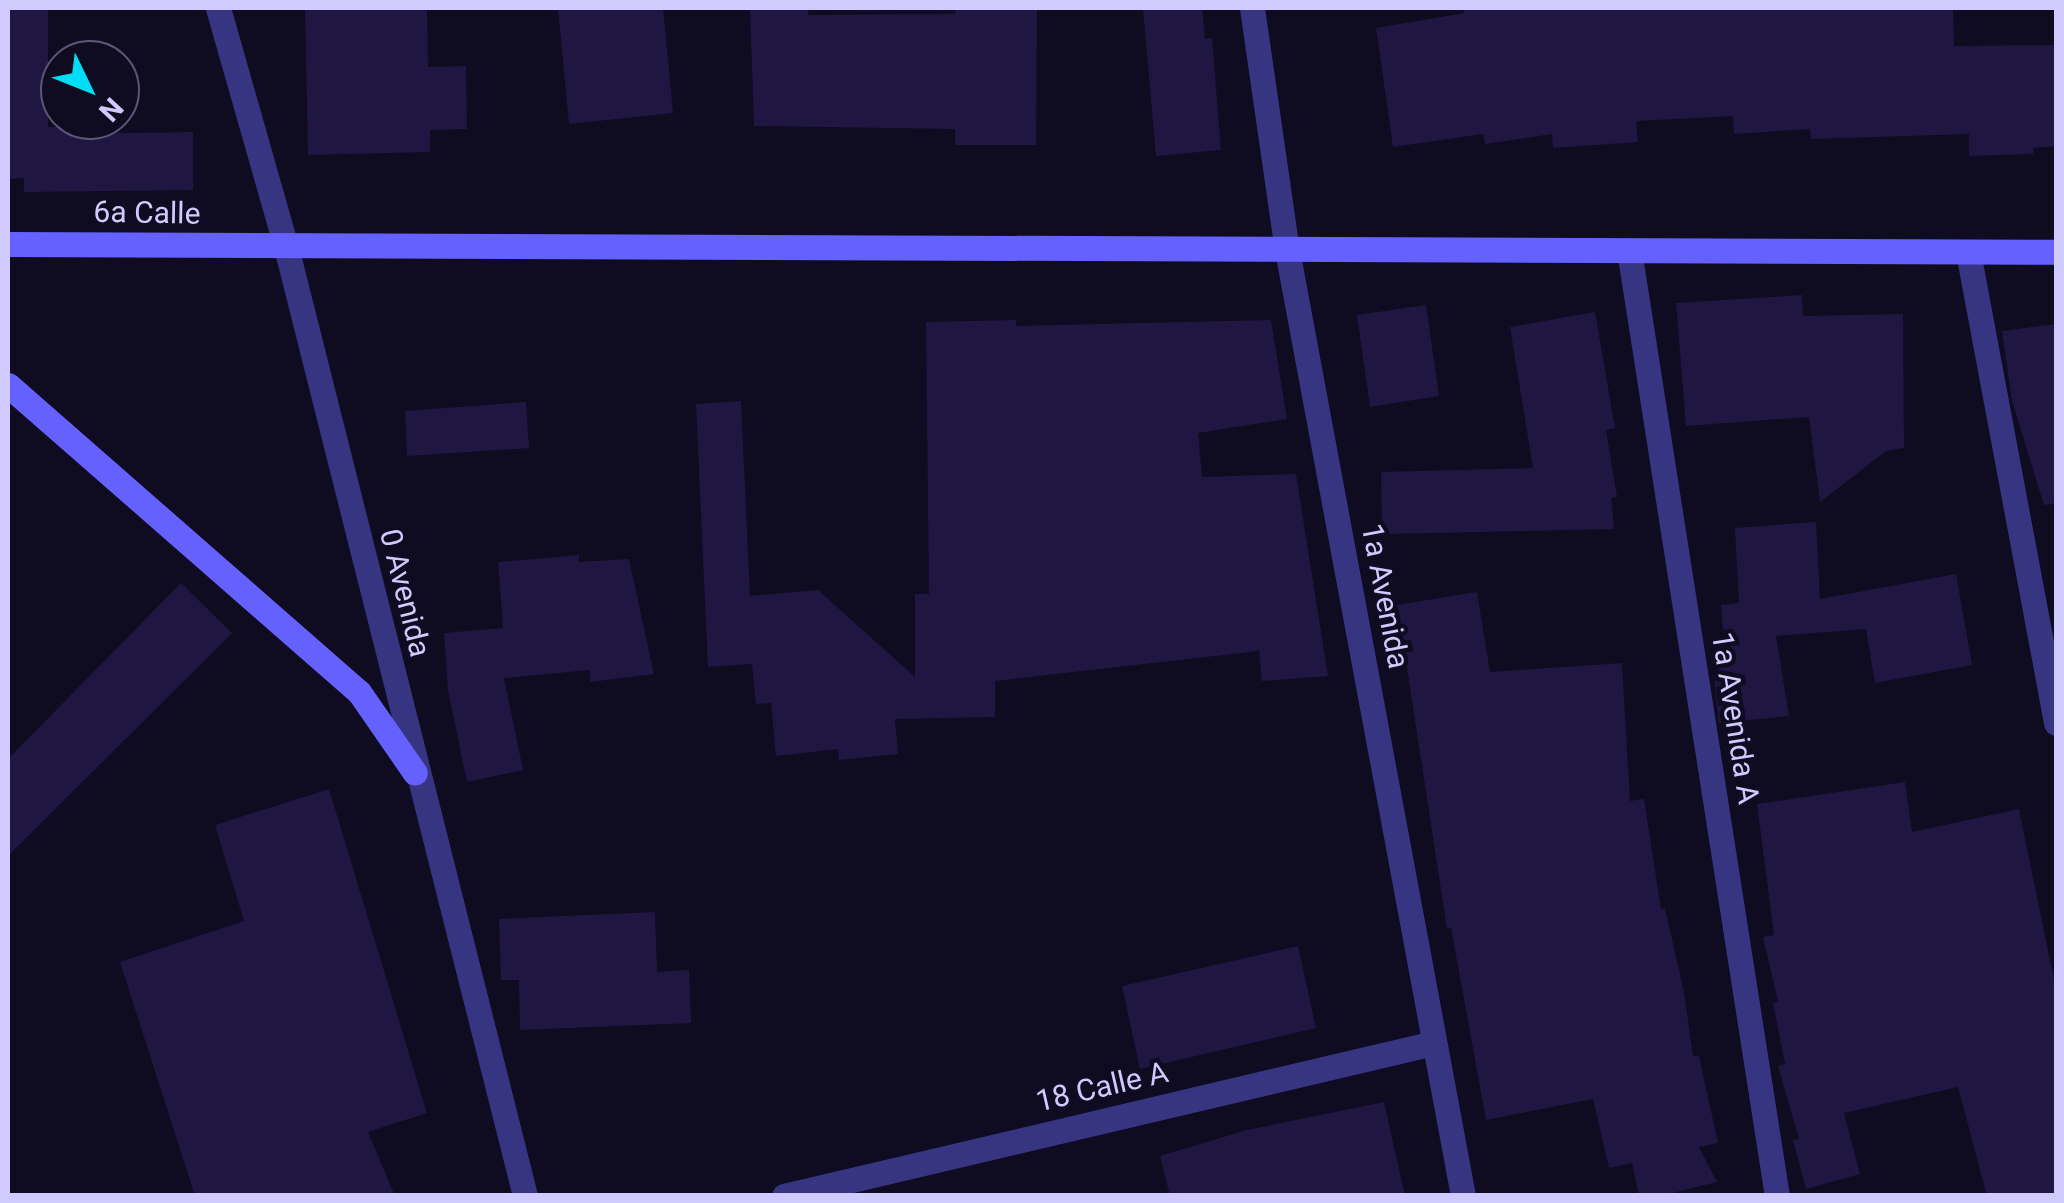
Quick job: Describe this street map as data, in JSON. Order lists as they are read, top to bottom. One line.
{"streets":{"main road":["6a Calle"],"street":["0 Avenida","1a Avenida","1a Avenida A","18 Calle A"]},"crossings":[["6a Calle","0 Avenida"],["6a Calle","1a Avenida"],["6a Calle","1a Avenida A"],["1a Avenida","18 Calle A"]],"north":"bottom right"}
